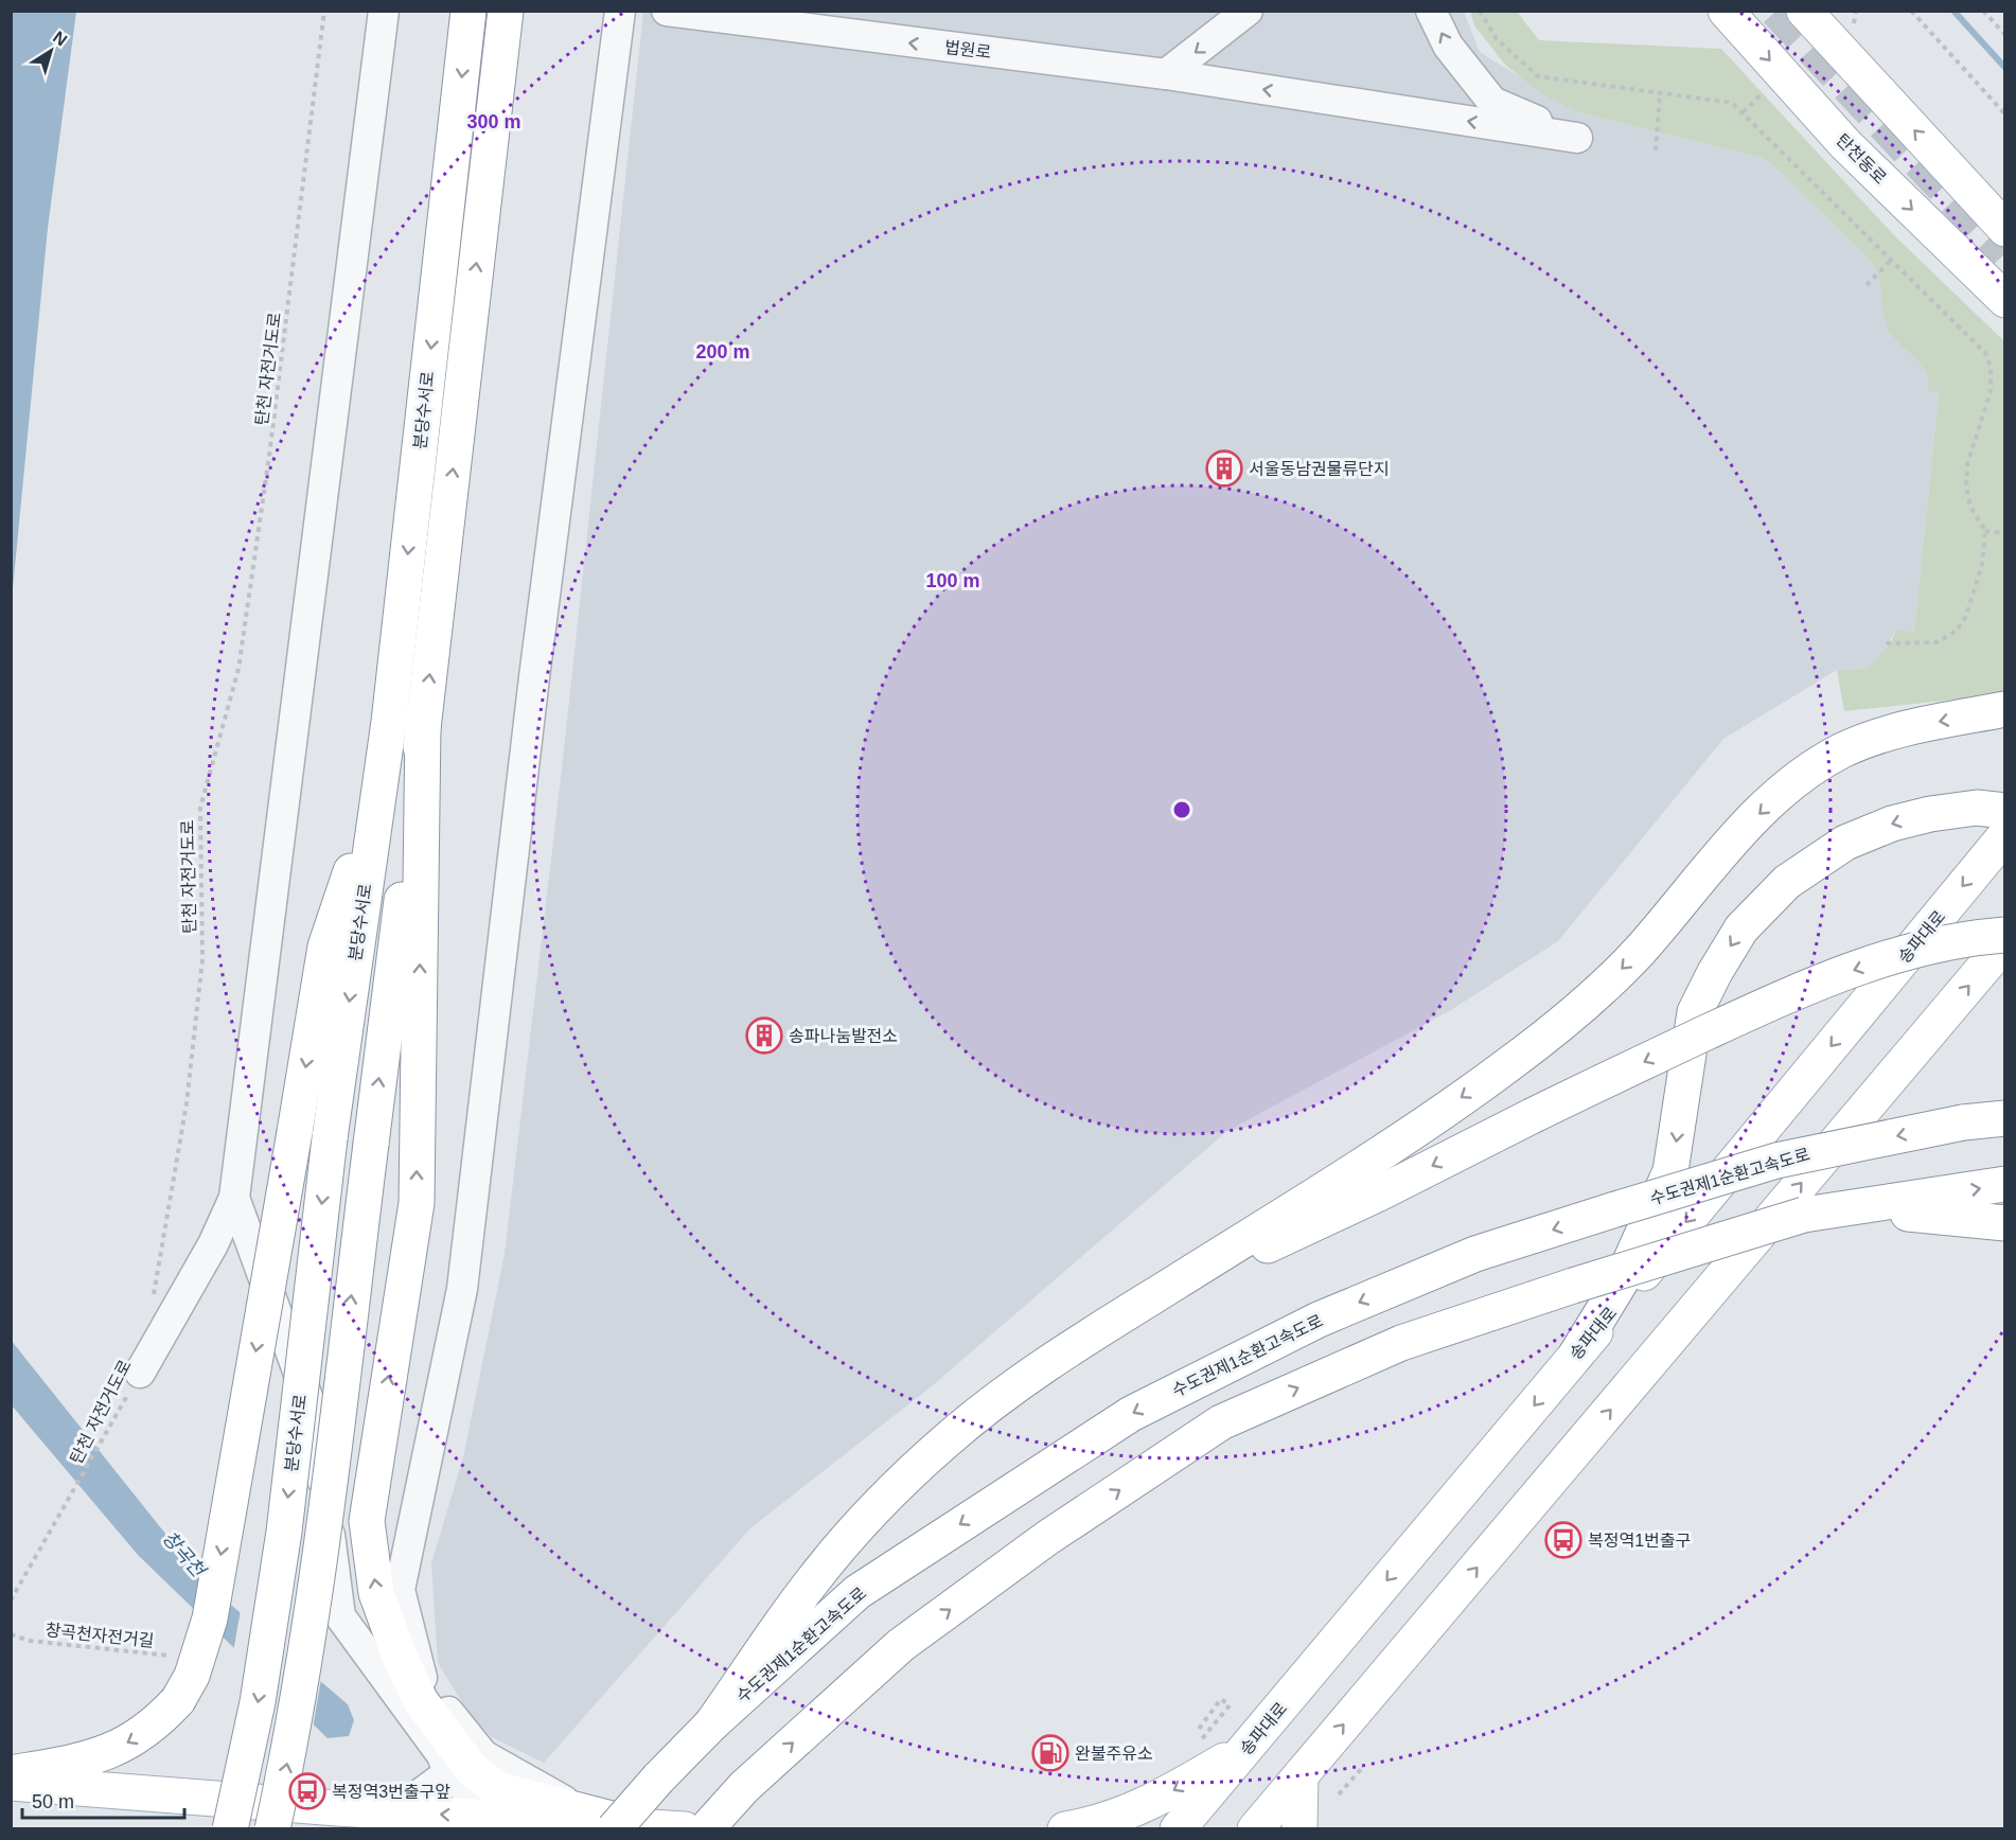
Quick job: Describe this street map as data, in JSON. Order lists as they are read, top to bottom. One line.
{"streets":{"main road":["탄천동로","분당수서로","송파대로","수도권제1순환고속도로"],"street":["법원로"],"path":["탄천 자전거도로","창곡천자전거길"]},"one_way":["법원로"],"water":["창곡천"],"places":{"building":["서울동남권물류단지","송파나눔발전소"],"bus stop":["복정역1번출구","복정역3번출구앞"],"fuel station":["완불주유소"]},"scale_bar":"50 m","north":"top right","rings":["300 m","200 m","100 m"]}
